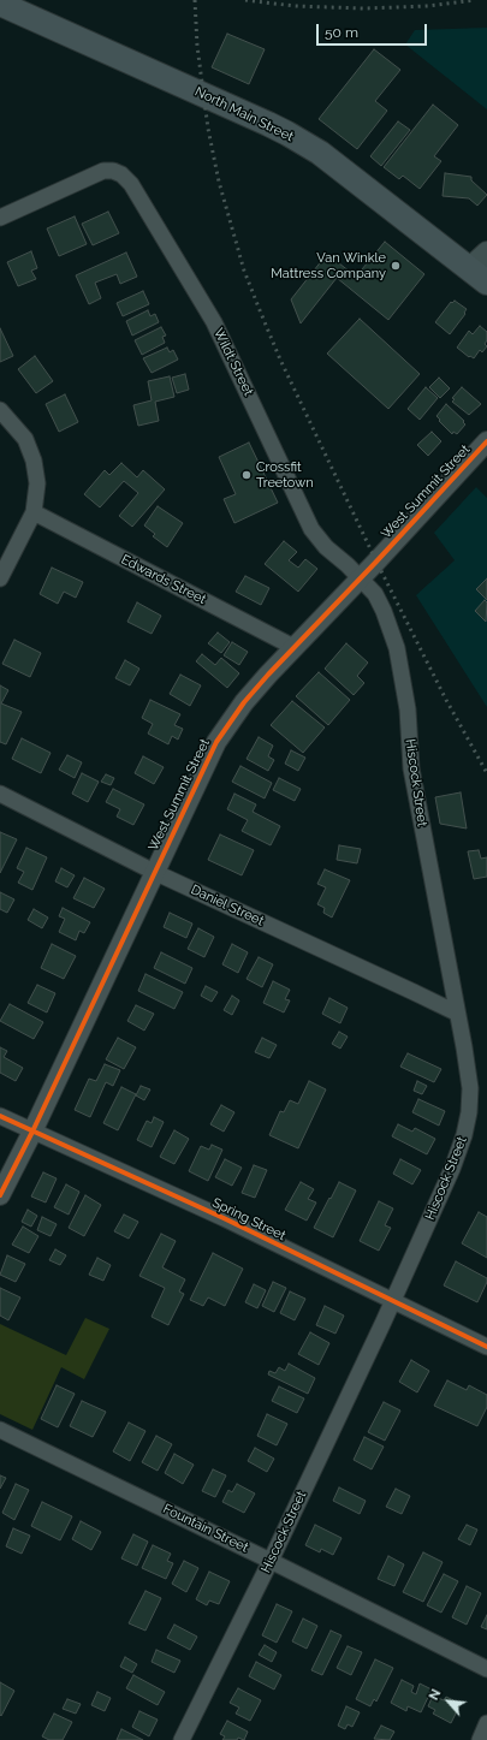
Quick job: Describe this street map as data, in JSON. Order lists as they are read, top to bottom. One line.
{"streets":{"main road":["North Main Street"],"street":["Wildt Street","West Summit Street","Edwards Street","Hiscock Street","Daniel Street","Spring Street","Fountain Street"]},"crossings":[["Wildt Street","West Summit Street"],["Wildt Street","Hiscock Street"],["West Summit Street","Edwards Street"],["West Summit Street","Hiscock Street"],["West Summit Street","Daniel Street"],["West Summit Street","Spring Street"],["Hiscock Street","Daniel Street"],["Hiscock Street","Spring Street"],["Hiscock Street","Fountain Street"]],"places":["Van Winkle Mattress Company","Crossfit Treetown"],"scale_bar":"50 m","north":"top left"}
